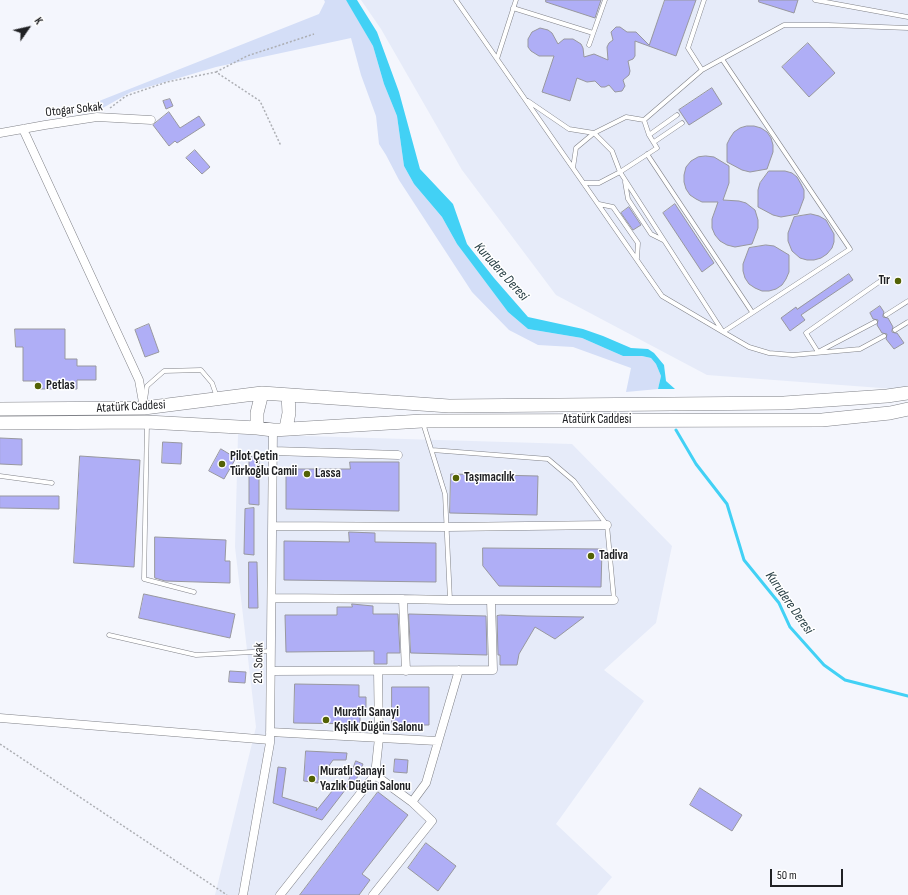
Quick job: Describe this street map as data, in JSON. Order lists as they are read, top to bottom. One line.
{"streets":{"main road":["Atatürk Caddesi"],"street":["Otogar Sokak","20. Sokak"]},"crossings":[["Atatürk Caddesi","20. Sokak"]],"water":["Kurudere Deresi"],"places":["Tır","Petlas","Pilot Çetin Türkoğlu Camii","Lassa","Taşımacılık","Tadiva","Muratlı Sanayi Kışlık Dügün Salonu","Muratlı Sanayi Yazlık Dügün Salonu"],"scale_bar":"50 m","north":"top right"}
